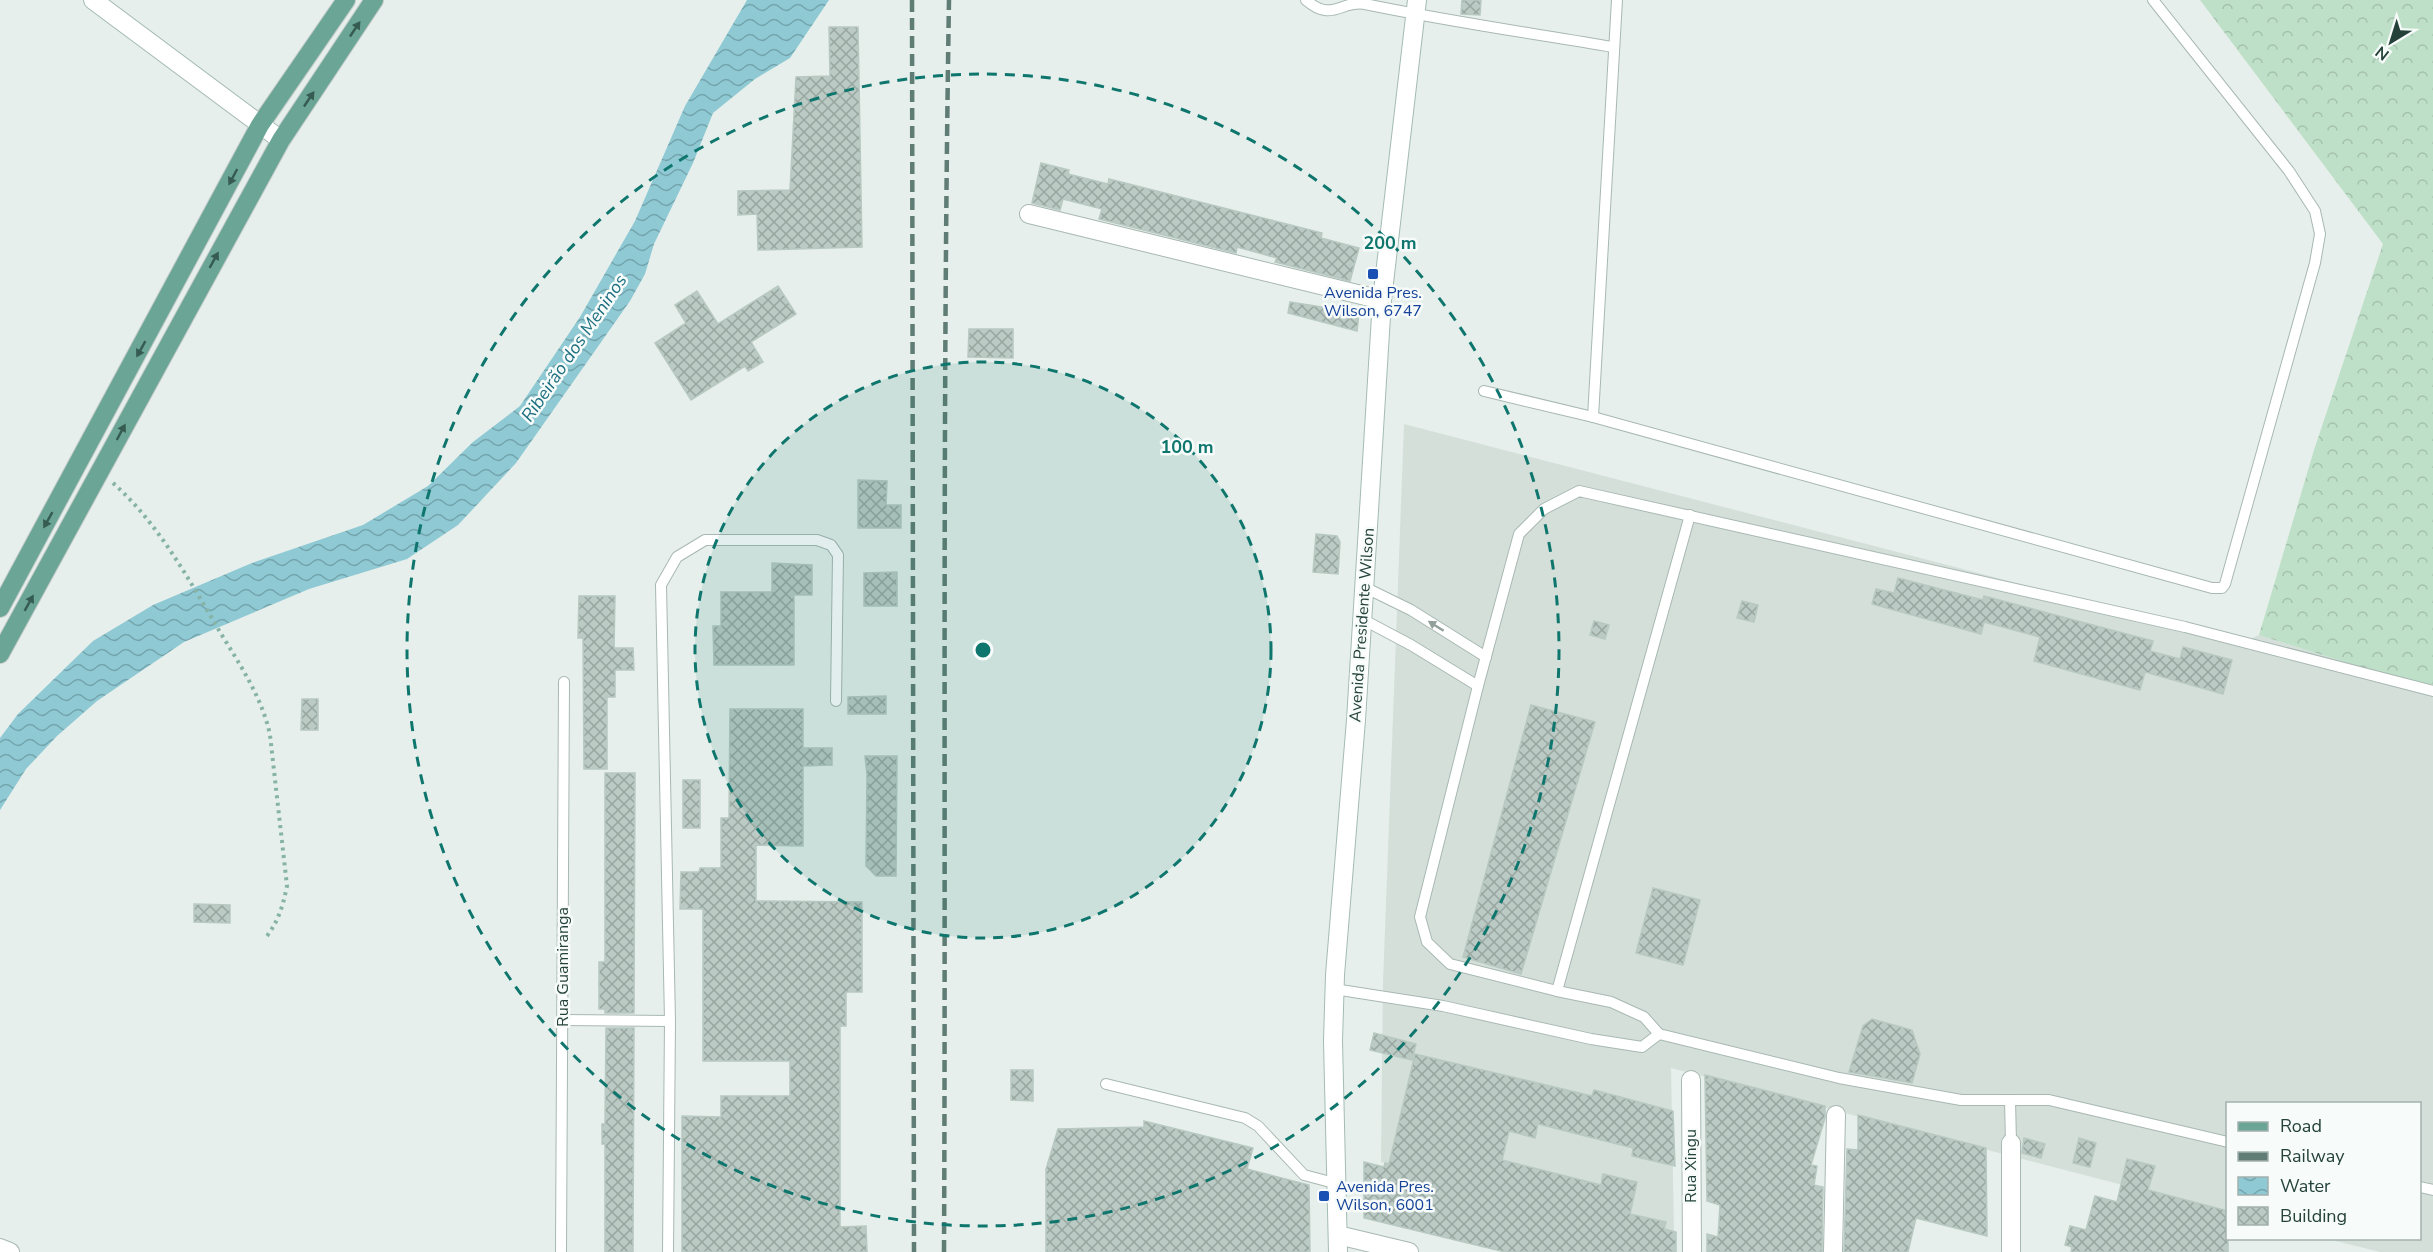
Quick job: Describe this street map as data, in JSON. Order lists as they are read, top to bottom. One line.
{"streets":{"main road":["Avenida Presidente Wilson","Rua Xingu"],"lane":["Rua Guamiranga"]},"water":["Ribeirão dos Meninos"],"places":{"transit":["Avenida Pres. Wilson, 6747","Avenida Pres. Wilson, 6001"]},"legend":["Road","Railway","Water","Building"],"north":"bottom left","rings":["200 m","100 m"]}
